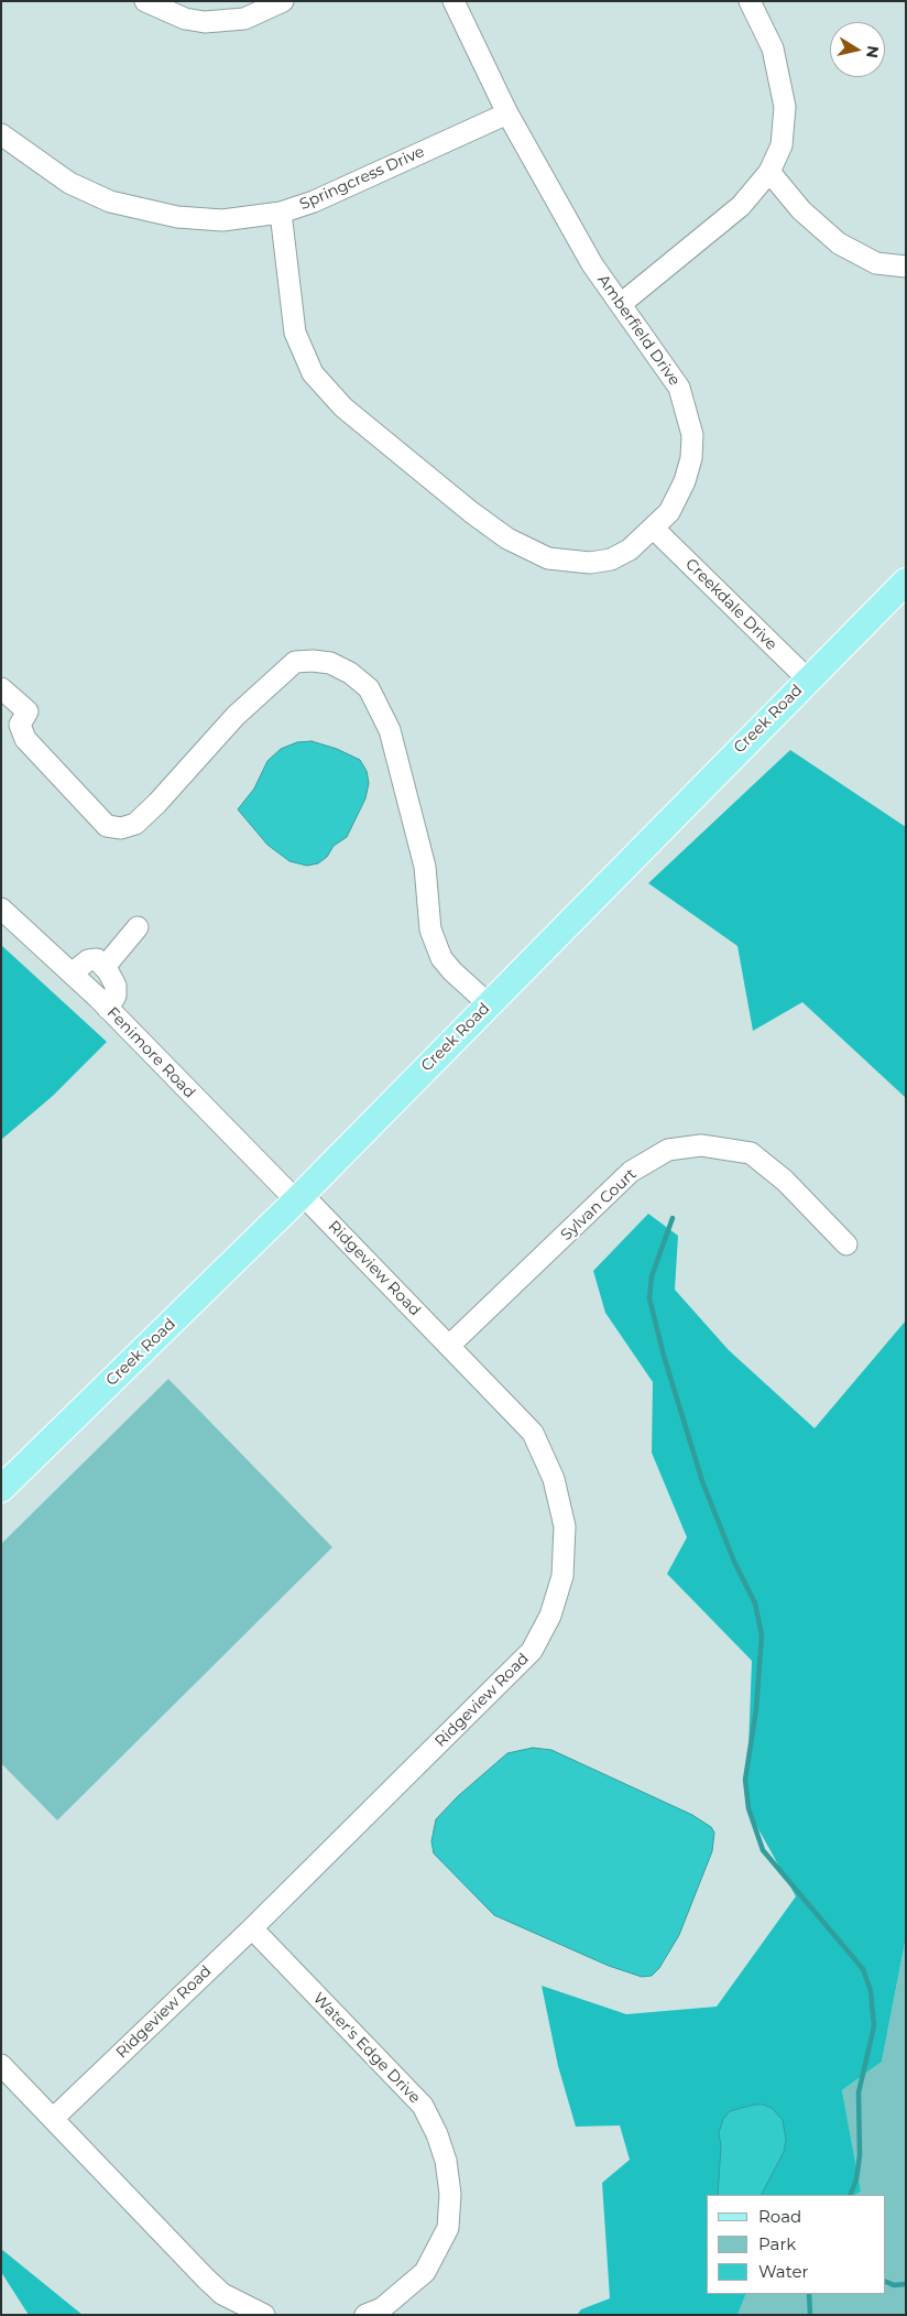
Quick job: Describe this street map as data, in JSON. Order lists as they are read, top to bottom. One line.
{"streets":{"main road":["Creek Road"],"street":["Springcress Drive","Amberfield Drive","Creekdale Drive","Fenimore Road","Sylvan Court","Ridgeview Road","Water's Edge Drive"]},"crossings":[["Springcress Drive","Amberfield Drive"],["Amberfield Drive","Creekdale Drive"],["Creekdale Drive","Creek Road"],["Creek Road","Fenimore Road"],["Creek Road","Ridgeview Road"],["Fenimore Road","Ridgeview Road"],["Sylvan Court","Ridgeview Road"],["Ridgeview Road","Water's Edge Drive"]],"legend":["Road","Park","Water"],"north":"right"}
